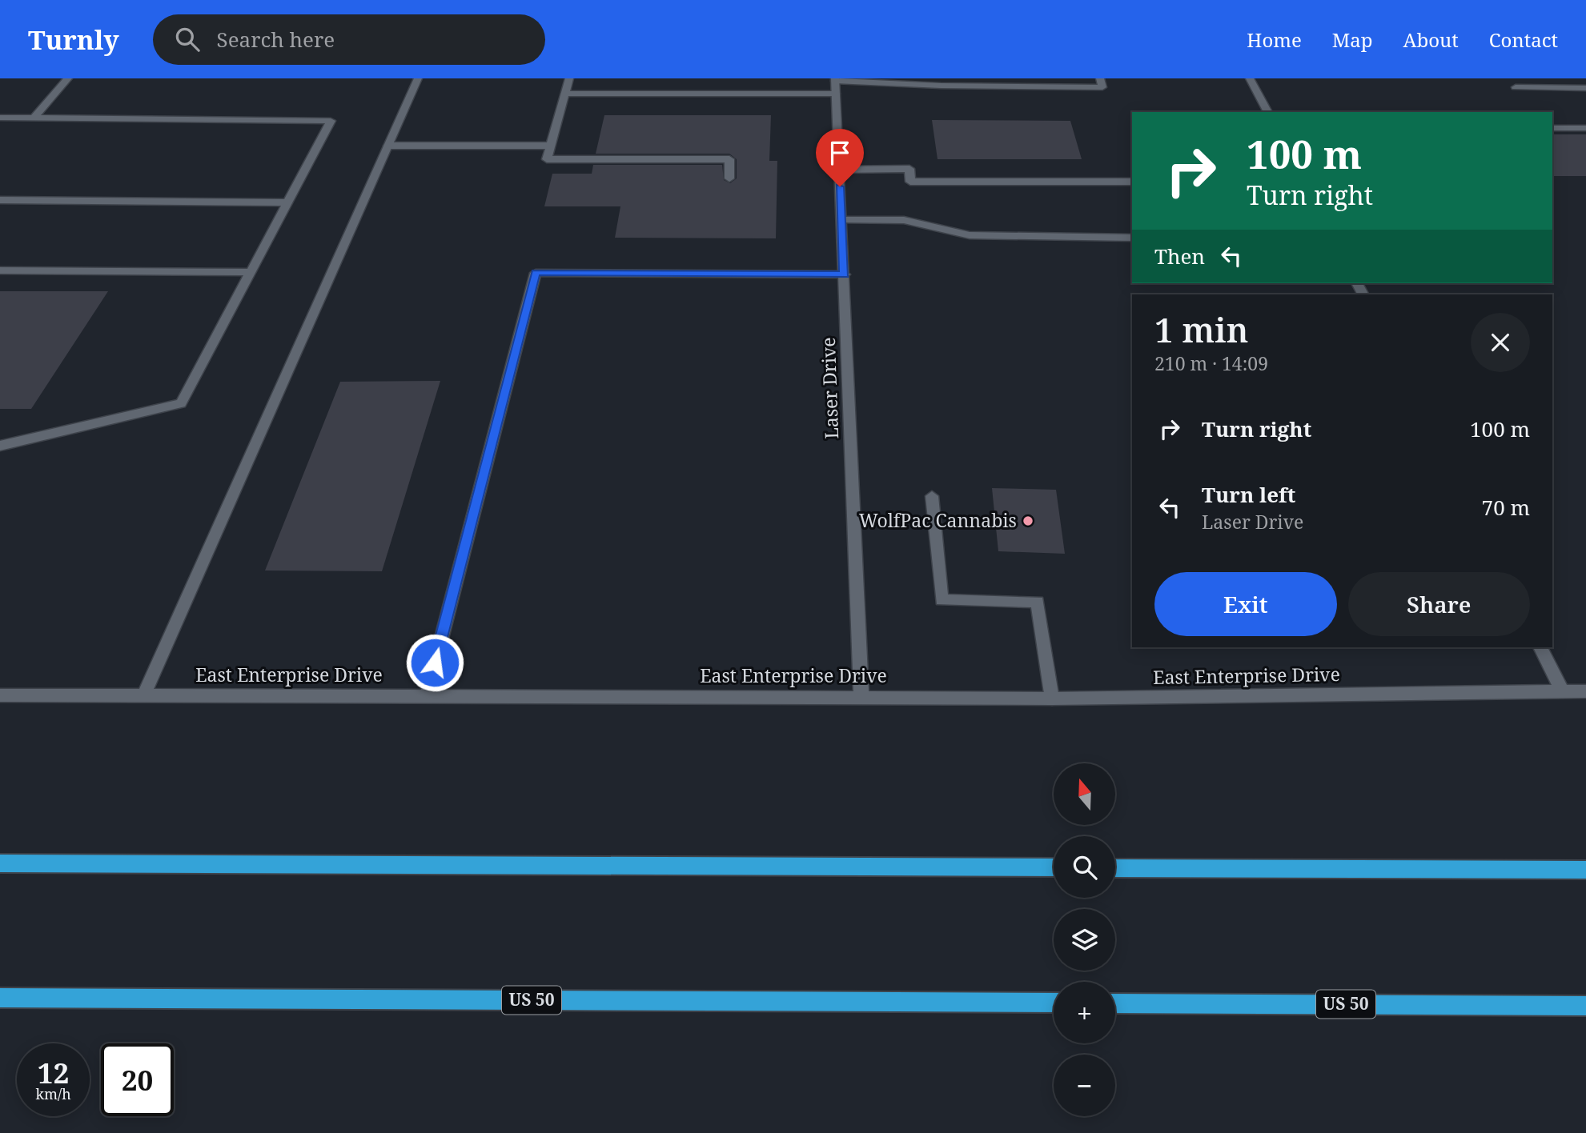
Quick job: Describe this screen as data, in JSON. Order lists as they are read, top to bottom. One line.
{"streets":{"highway":["US 50"],"street":["Laser Drive","East Enterprise Drive"]},"crossings":[["Laser Drive","East Enterprise Drive"]],"places":["WolfPac Cannabis"],"north":"top","page":{"header":"Turnly","search":"Search here","nav":["Home","Map","About","Contact"],"turn":["100 m","Turn right"],"then":"Then","heading":["1 min","210 m · 14:09"],"list":[{"name":"Turn right","value":"100 m"},{"name":"Turn left","note":"Laser Drive","value":"70 m"}],"buttons":["Exit","Share"],"map_buttons":["+","−"],"speed":"12 km/h","limit":"20"}}
